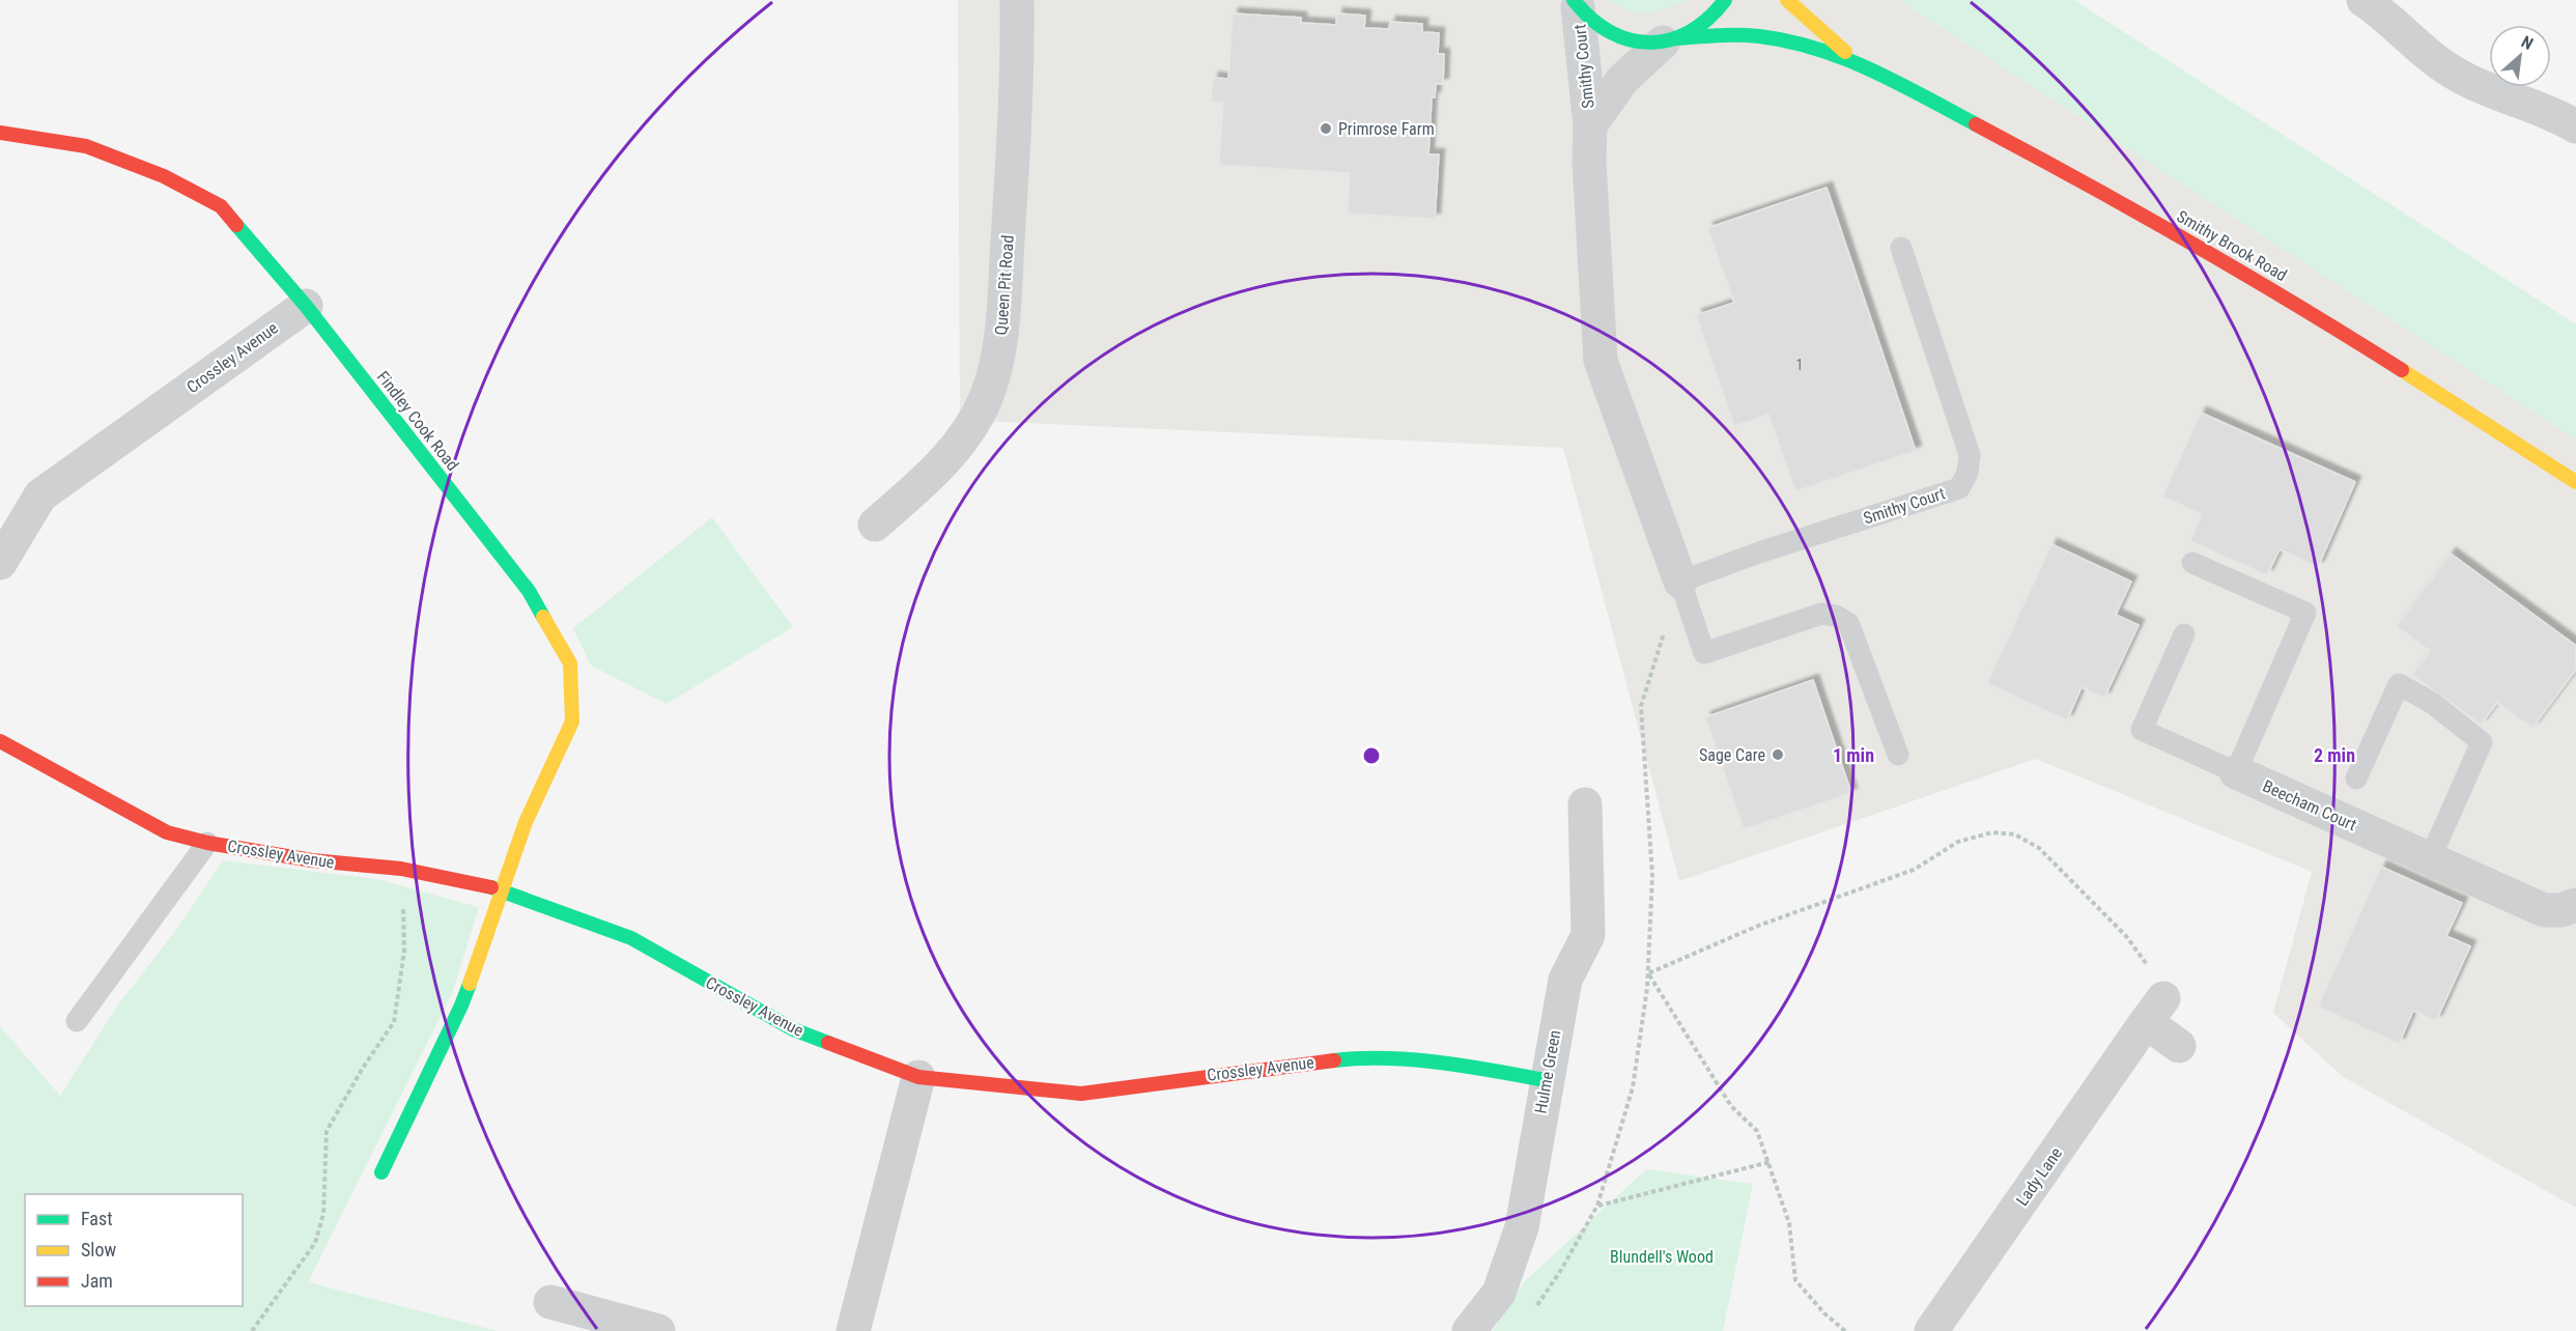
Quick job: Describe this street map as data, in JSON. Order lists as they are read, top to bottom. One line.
{"streets":{"street":["Smithy Court","Smithy Brook Road","Queen Pit Road","Crossley Avenue","Findley Cook Road","Beecham Court","Hulme Green","Lady Lane"]},"crossings":[["Smithy Court","Smithy Brook Road"],["Crossley Avenue","Findley Cook Road"],["Crossley Avenue","Hulme Green"]],"parks":["Blundell's Wood"],"places":["Primrose Farm","Sage Care"],"house_numbers":["1"],"legend":["Fast","Slow","Jam"],"north":"top right","rings":["1 min","2 min"]}
